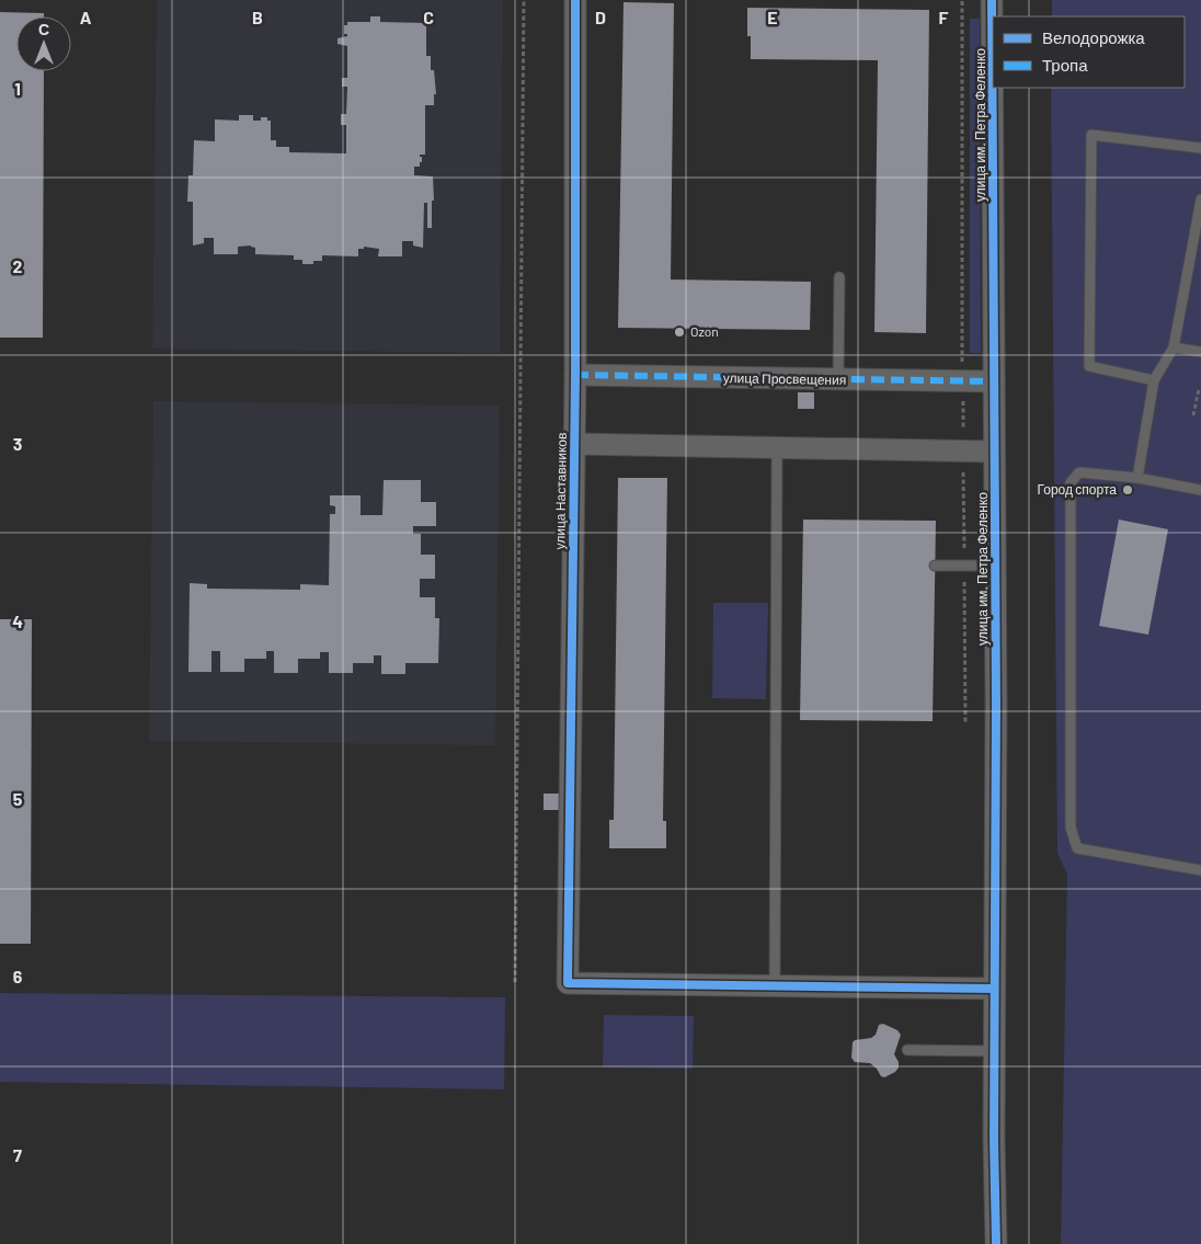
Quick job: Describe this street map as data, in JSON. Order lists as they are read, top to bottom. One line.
{"streets":{"street":["улица им. Петра Феленко","улица Просвещения","улица Наставников"]},"crossings":[["улица им. Петра Феленко","улица Просвещения"],["улица Просвещения","улица Наставников"]],"places":["Ozon","Город спорта"],"legend":["Велодорожка","Тропа"],"north":"top","grid":{"columns":["A","B","C","D","E","F"],"rows":["1","2","3","4","5","6","7"]}}
